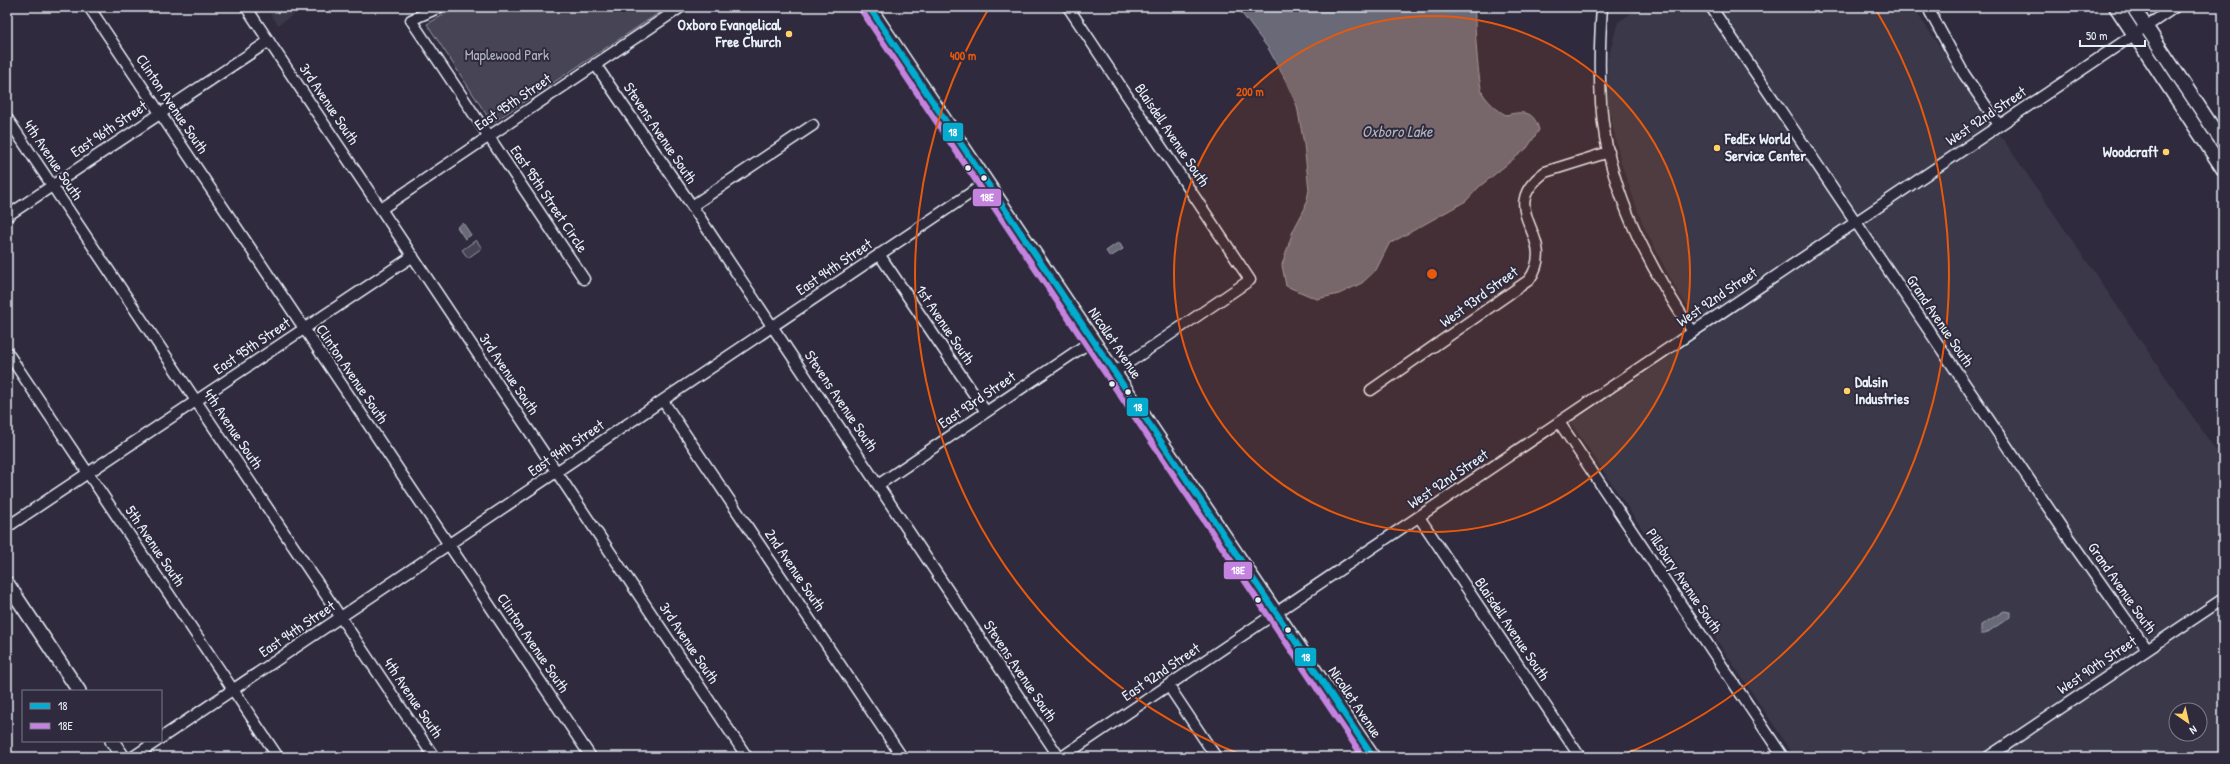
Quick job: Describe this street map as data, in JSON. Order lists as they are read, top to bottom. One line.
{"streets":{"main road":["Nicollet Avenue"],"street":["East 95th Street","Clinton Avenue South","3rd Avenue South","West 92nd Street","East 96th Street","Stevens Avenue South","Blaisdell Avenue South","4th Avenue South","East 95th Street Circle","East 94th Street","West 93rd Street","Grand Avenue South","1st Avenue South","East 93rd Street","5th Avenue South","2nd Avenue South","Pillsbury Avenue South","West 90th Street","East 92nd Street"]},"crossings":[["East 95th Street","Clinton Avenue South"],["East 95th Street","3rd Avenue South"],["East 95th Street","Stevens Avenue South"],["East 95th Street","4th Avenue South"],["East 95th Street","East 95th Street Circle"],["East 95th Street","5th Avenue South"],["Clinton Avenue South","East 96th Street"],["Clinton Avenue South","East 94th Street"],["3rd Avenue South","East 96th Street"],["3rd Avenue South","East 94th Street"],["West 92nd Street","Blaisdell Avenue South"],["West 92nd Street","Grand Avenue South"],["West 92nd Street","Nicollet Avenue"],["West 92nd Street","Pillsbury Avenue South"],["West 92nd Street","East 92nd Street"],["East 96th Street","4th Avenue South"],["Stevens Avenue South","East 94th Street"],["Stevens Avenue South","East 93rd Street"],["Stevens Avenue South","East 92nd Street"],["Blaisdell Avenue South","Nicollet Avenue"],["4th Avenue South","East 94th Street"],["East 94th Street","1st Avenue South"],["East 94th Street","Nicollet Avenue"],["East 94th Street","5th Avenue South"],["East 94th Street","2nd Avenue South"],["Grand Avenue South","West 90th Street"],["1st Avenue South","East 93rd Street"],["Nicollet Avenue","East 93rd Street"],["Nicollet Avenue","East 92nd Street"]],"water":["Oxboro Lake"],"parks":["Maplewood Park"],"places":["Oxboro Evangelical Free Church","FedEx World Service Center","Woodcraft","Dalsin Industries"],"lines":["transit line 18","transit line 18E"],"legend":["18","18E"],"scale_bar":"50 m","north":"bottom right","rings":["400 m","200 m"]}
